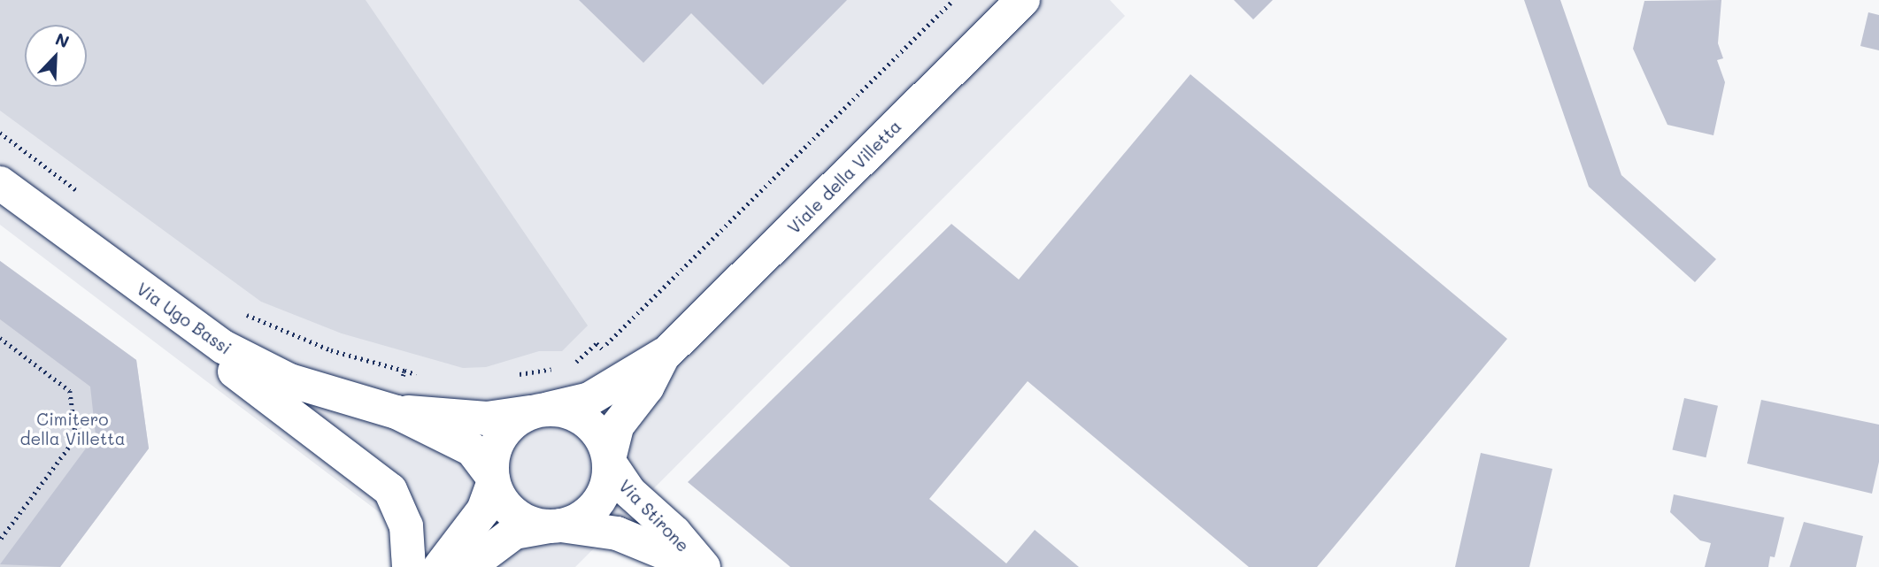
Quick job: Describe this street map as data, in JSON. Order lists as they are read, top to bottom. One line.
{"streets":{"street":["Viale della Villetta","Via Ugo Bassi","Via Stirone"]},"crossings":[["Viale della Villetta","Via Ugo Bassi"],["Viale della Villetta","Via Stirone"],["Via Ugo Bassi","Via Stirone"]],"parks":["Cimitero della Villetta"],"north":"top right"}
